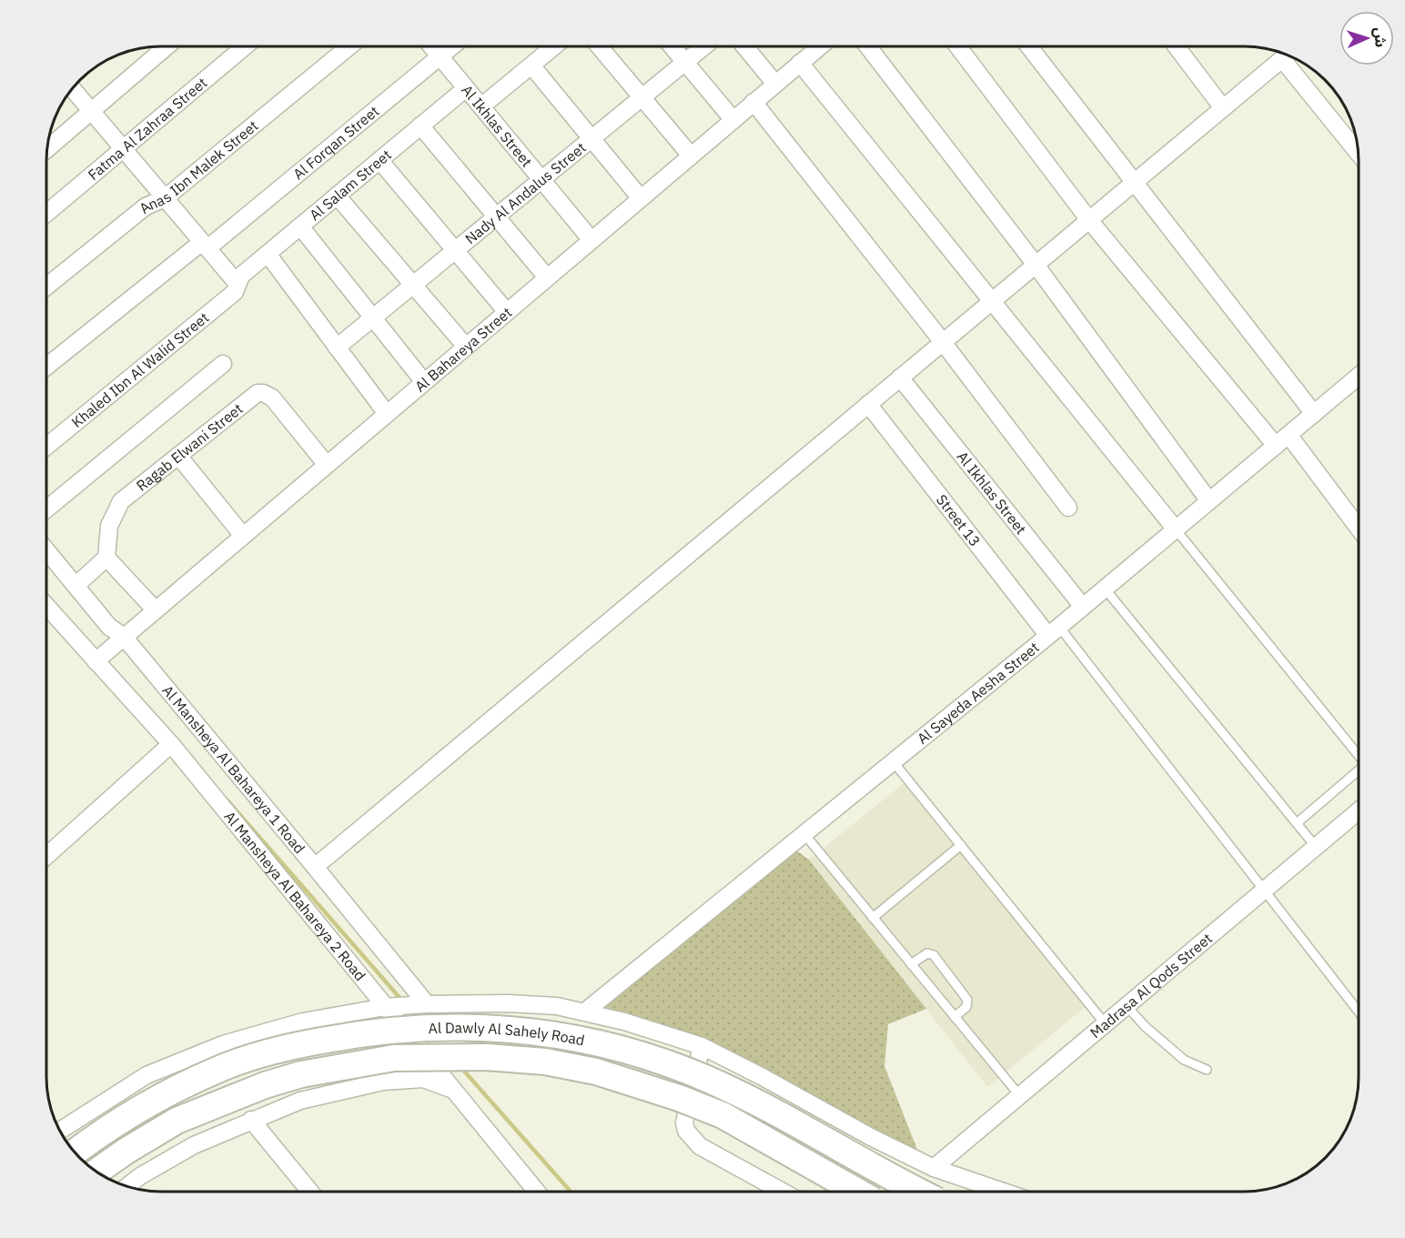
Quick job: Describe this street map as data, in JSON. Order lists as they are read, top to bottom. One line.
{"streets":{"main road":["Al Dawly Al Sahely Road"],"street":["Al Ikhlas Street","Fatma Al Zahraa Street","Al Forqan Street","Anas Ibn Malek Street","Al Salam Street","Nady Al Andalus Street","Al Bahareya Street","Khaled Ibn Al Walid Street","Ragab Elwani Street","Street 13","Al Sayeda Aesha Street","Al Mansheya Al Bahareya 1 Road","Al Mansheya Al Bahareya 2 Road","Madrasa Al Qods Street"]},"crossings":[["Al Ikhlas Street","Al Forqan Street"],["Al Ikhlas Street","Al Salam Street"],["Al Ikhlas Street","Nady Al Andalus Street"],["Al Ikhlas Street","Al Bahareya Street"],["Al Ikhlas Street","Al Sayeda Aesha Street"],["Al Salam Street","Khaled Ibn Al Walid Street"],["Al Bahareya Street","Ragab Elwani Street"],["Al Bahareya Street","Al Mansheya Al Bahareya 1 Road"],["Al Bahareya Street","Al Mansheya Al Bahareya 2 Road"],["Street 13","Al Sayeda Aesha Street"]],"north":"right"}
